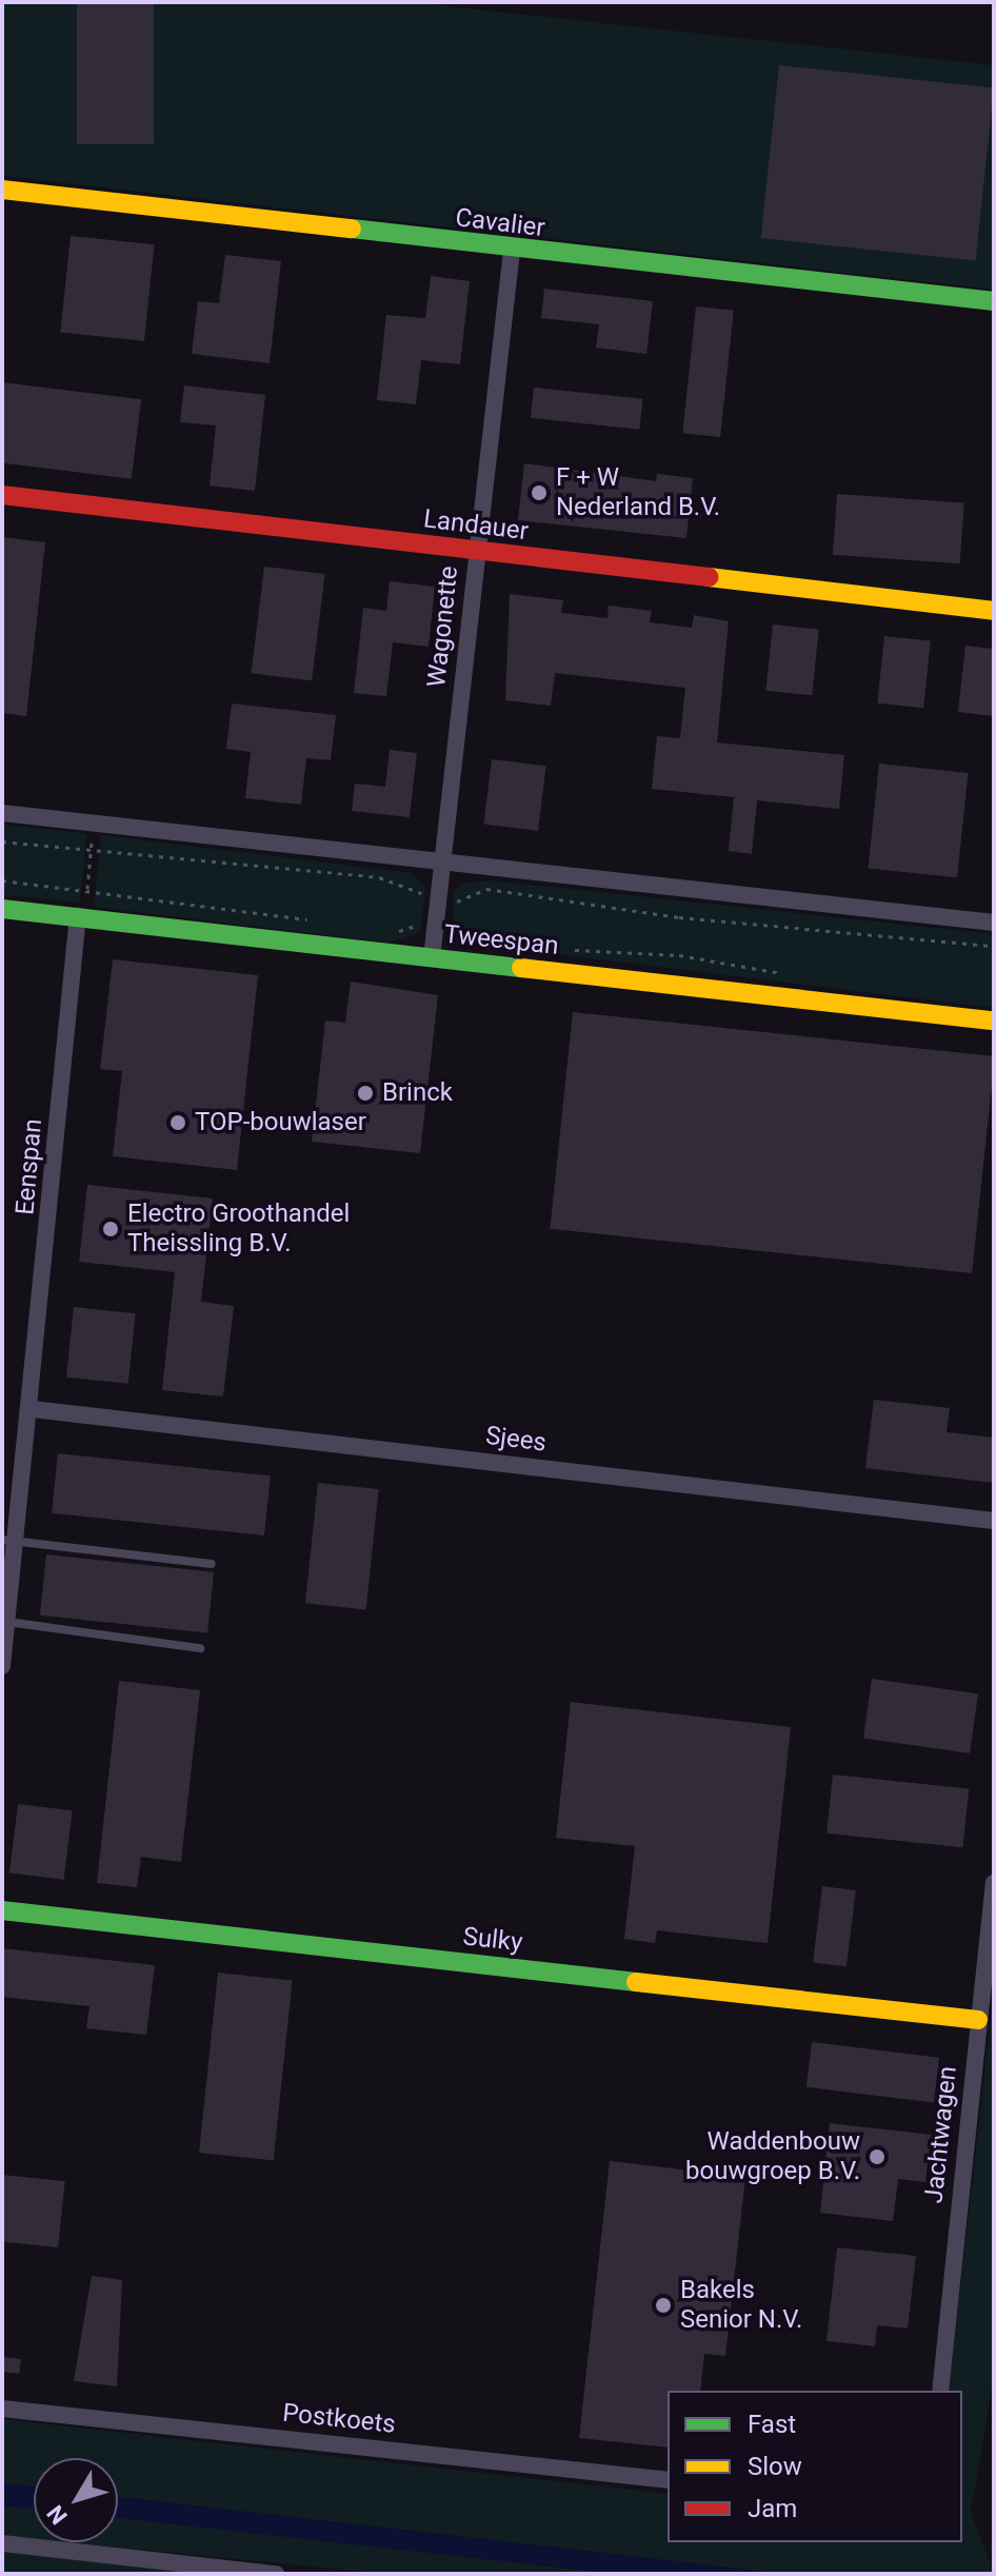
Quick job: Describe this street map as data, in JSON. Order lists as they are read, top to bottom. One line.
{"streets":{"street":["Cavalier","Landauer","Wagonette","Tweespan","Eenspan","Sjees","Sulky","Jachtwagen","Postkoets"]},"crossings":[["Cavalier","Wagonette"],["Landauer","Wagonette"],["Wagonette","Tweespan"],["Tweespan","Eenspan"],["Eenspan","Sjees"],["Sulky","Jachtwagen"]],"places":["F + W Nederland B.V.","Brinck","TOP-bouwlaser","Electro Groothandel Theissling B.V.","Waddenbouw bouwgroep B.V.","Bakels Senior N.V."],"legend":["Fast","Slow","Jam"],"north":"bottom left"}
